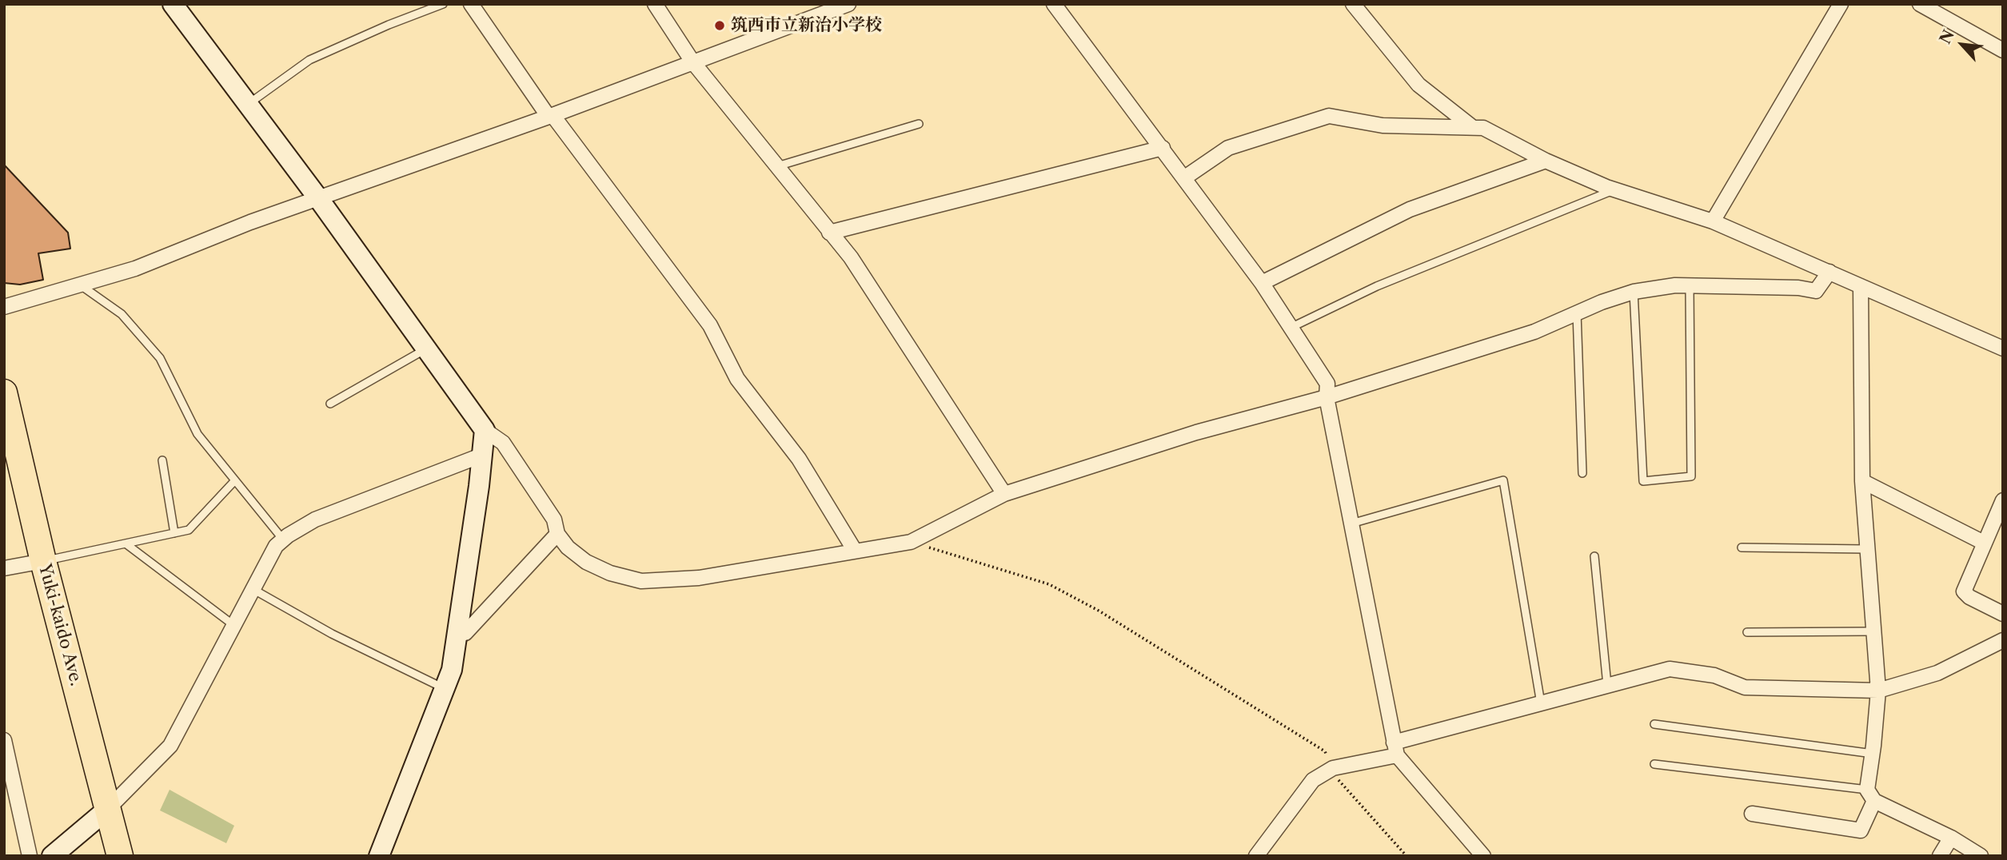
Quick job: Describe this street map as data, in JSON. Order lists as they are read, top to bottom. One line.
{"streets":{"highway":["Yuki-kaido Ave."]},"places":["筑西市立新治小学校"],"north":"top left"}
